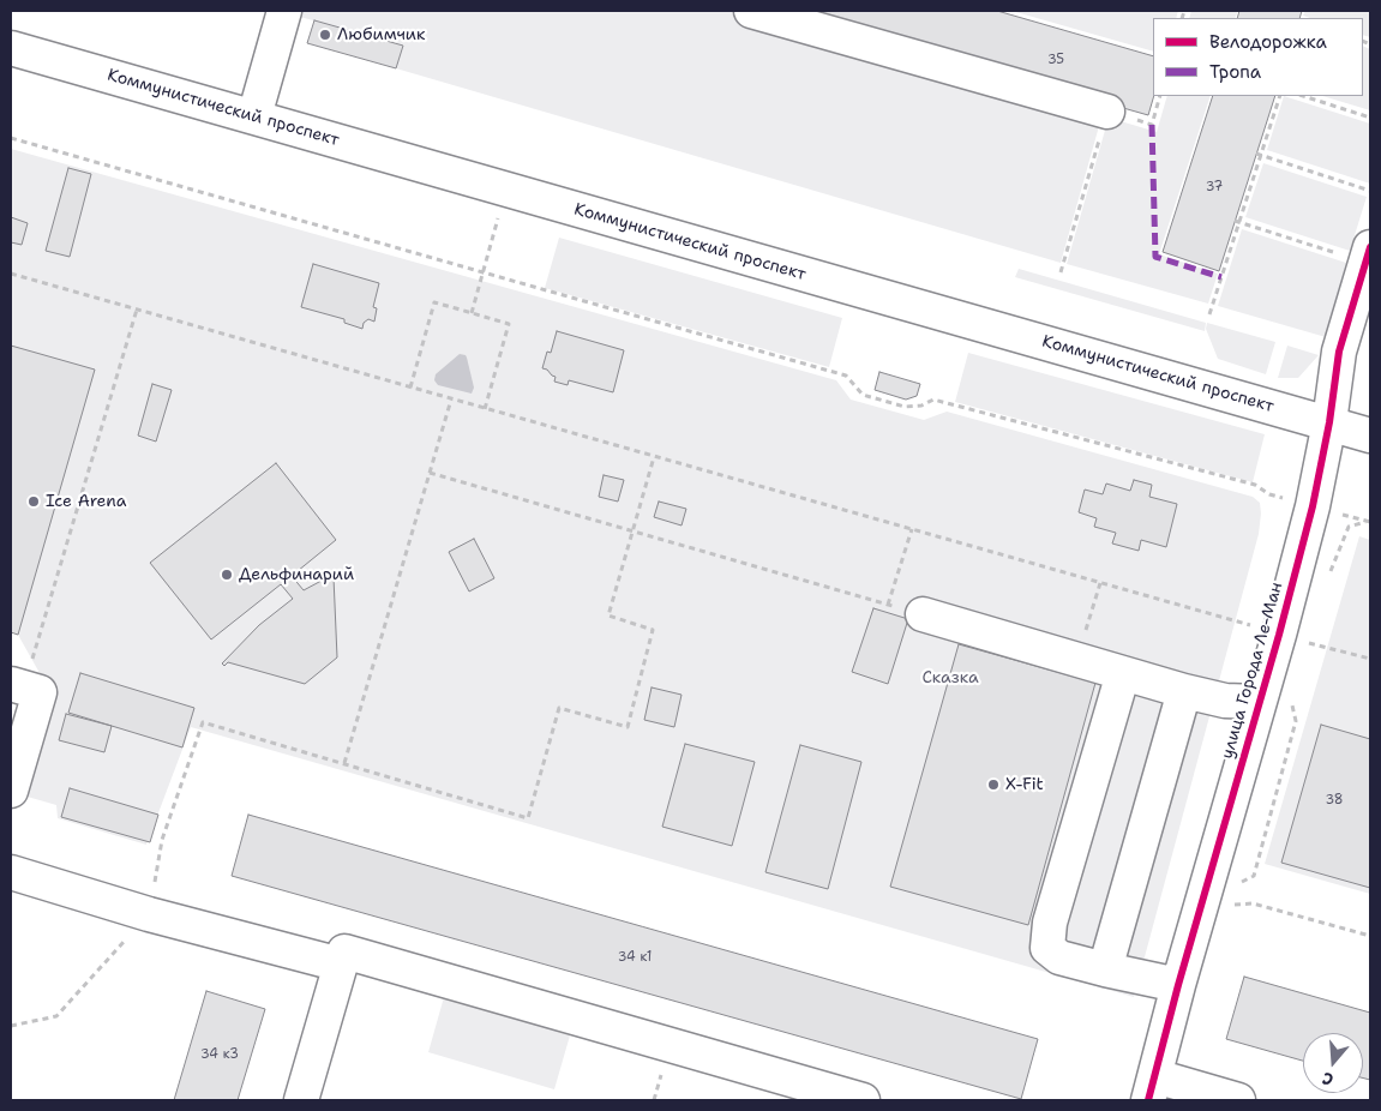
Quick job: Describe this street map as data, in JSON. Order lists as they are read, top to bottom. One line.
{"streets":{"main road":["Коммунистический проспект","улица Города Ле-Ман"]},"crossings":[["Коммунистический проспект","улица Города Ле-Ман"]],"parks":["Сказка"],"places":["Любимчик","Ice Arena","Дельфинарий","X-Fit"],"house_numbers":["35","37","38","34 к1","34 к3"],"legend":["Велодорожка","Тропа"],"north":"bottom"}
